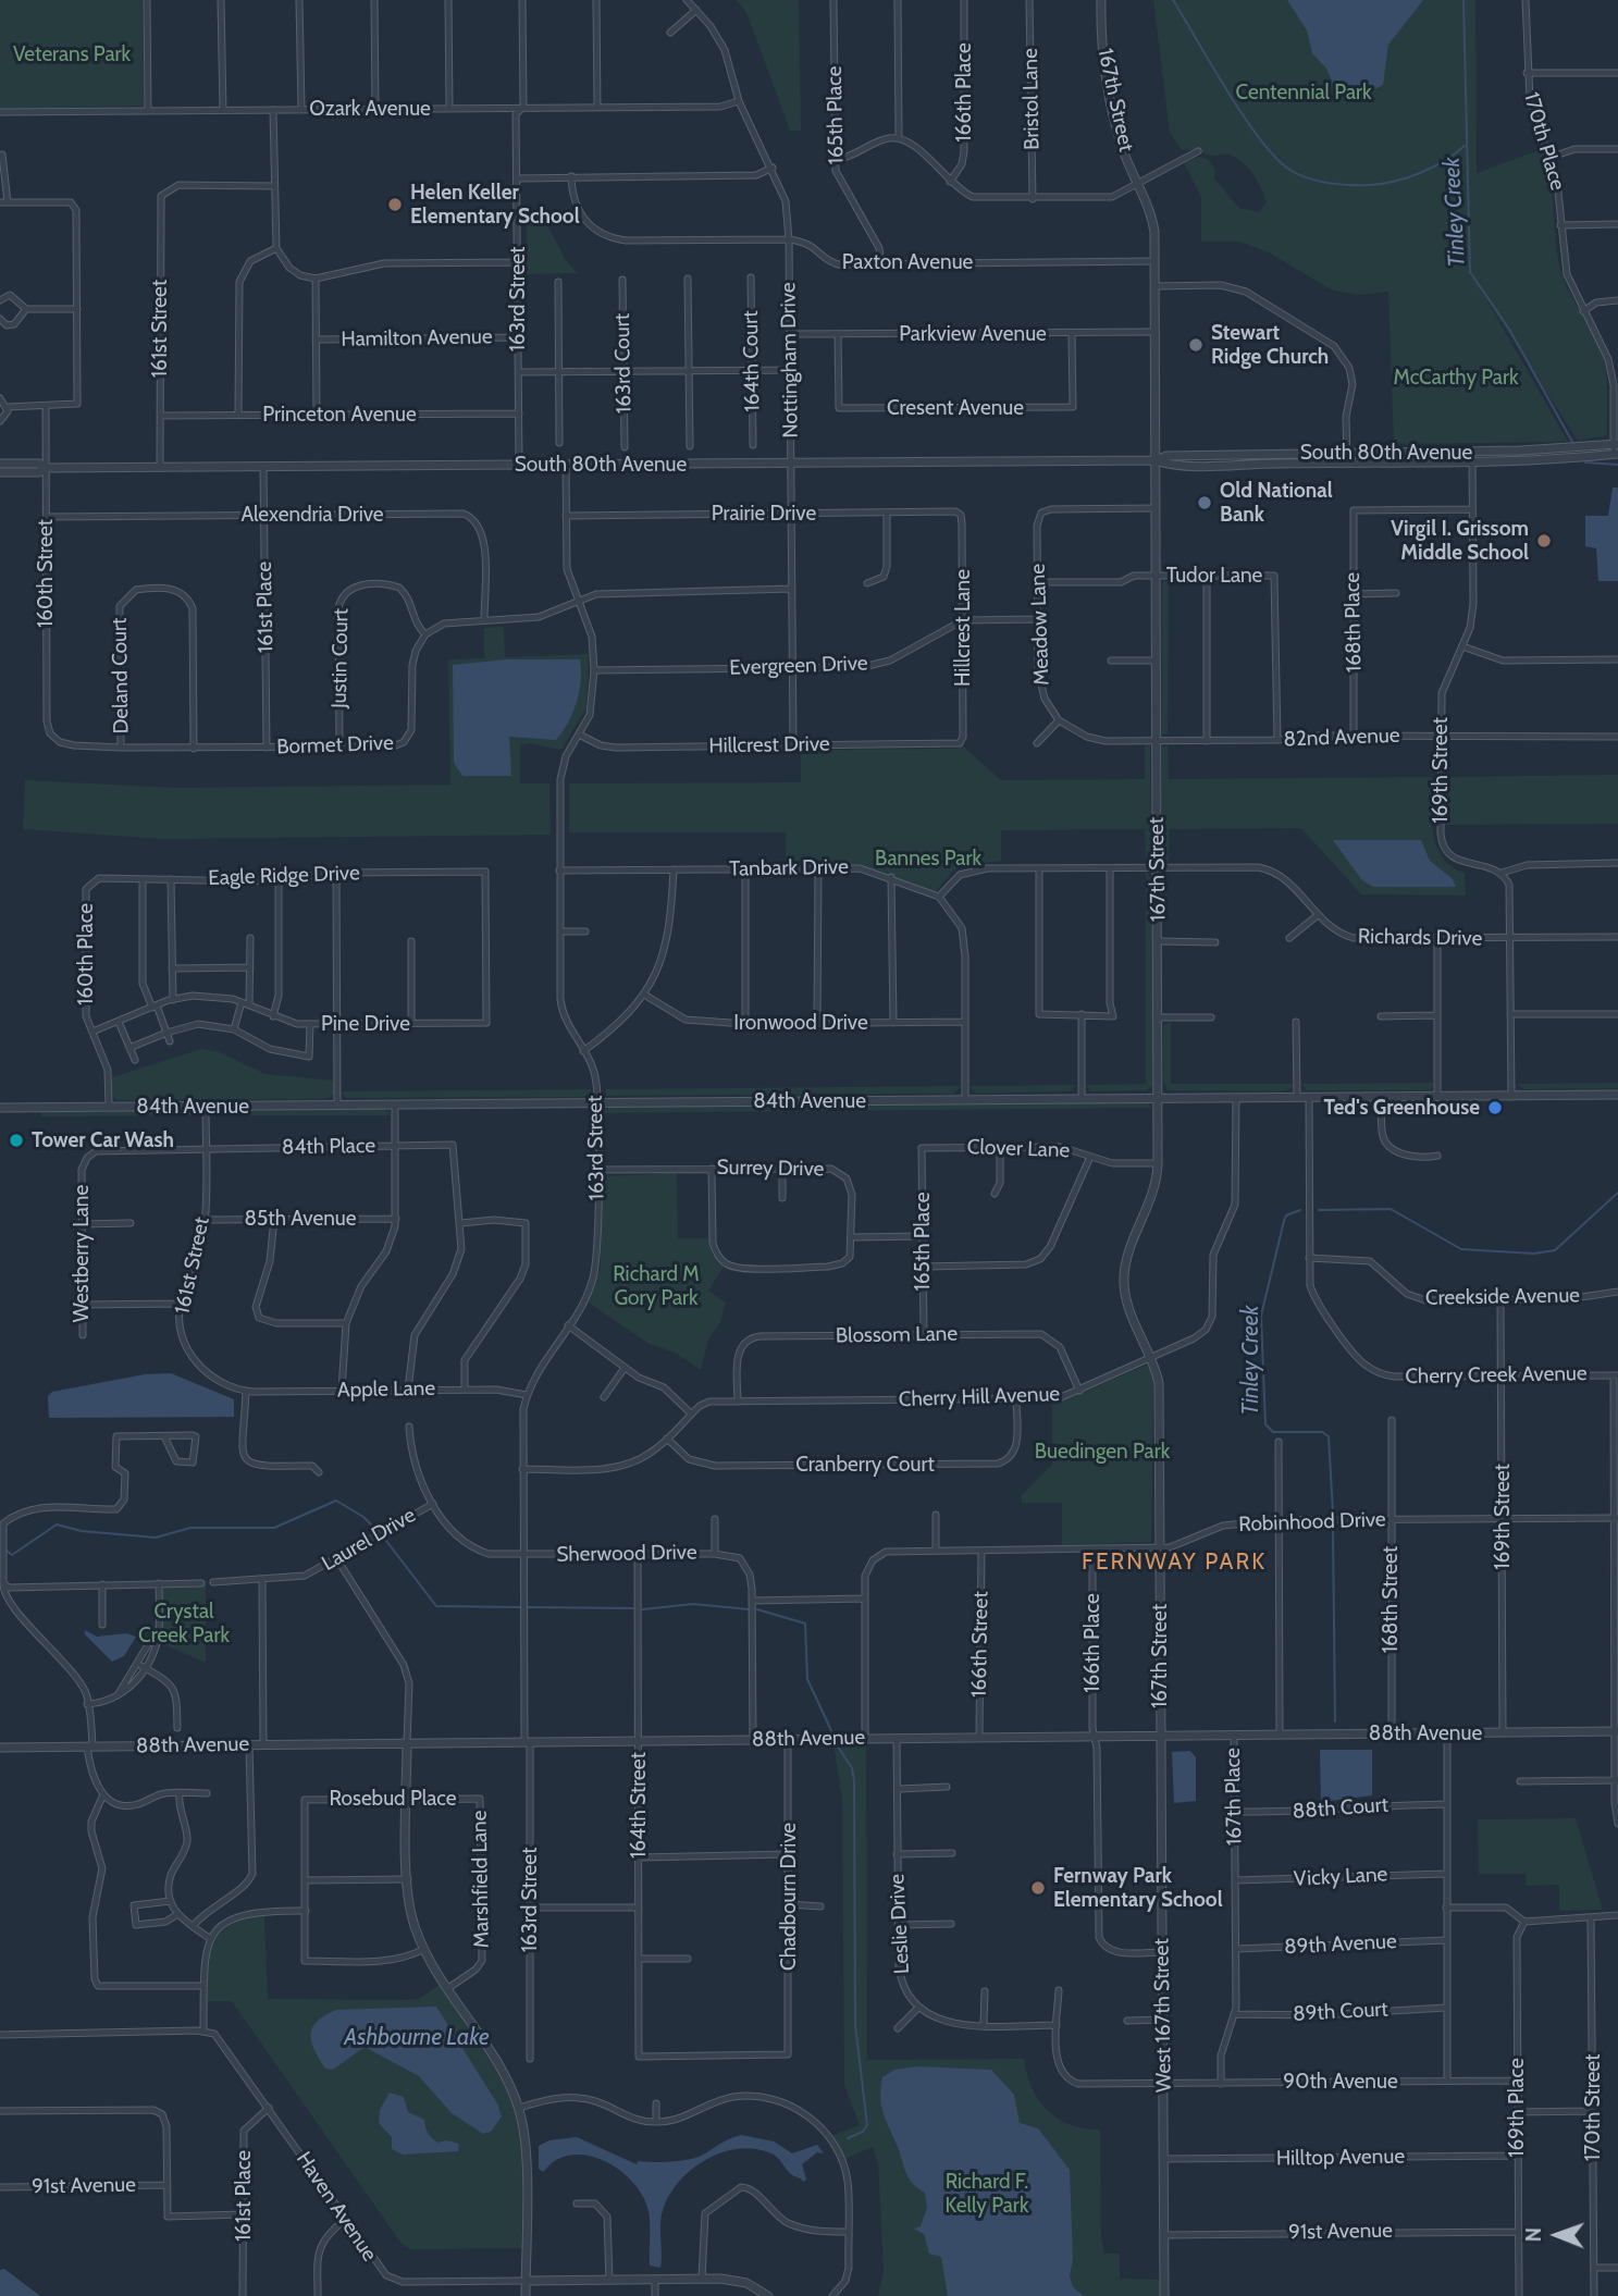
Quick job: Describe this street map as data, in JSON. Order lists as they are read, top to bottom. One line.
{"streets":{"street":["166th Place","Bristol Lane","167th Street","Ozark Avenue","165th Place","170th Place","Paxton Avenue","163rd Street","161st Street","Parkview Avenue","Hamilton Avenue","Nottingham Drive","164th Court","163rd Court","Cresent Avenue","Princeton Avenue","South 80th Avenue","Prairie Drive","Alexendria Drive","160th Street","Tudor Lane","161st Place","168th Place","Meadow Lane","Hillcrest Lane","Justin Court","Evergreen Drive","Deland Court","82nd Avenue","Bormet Drive","Hillcrest Drive","169th Street","Tanbark Drive","Eagle Ridge Drive","Richards Drive","160th Place","Ironwood Drive","Pine Drive","84th Avenue","84th Place","Clover Lane","Surrey Drive","85th Avenue","Westberry Lane","Creekside Avenue","Blossom Lane","Cherry Creek Avenue","Apple Lane","Cherry Hill Avenue","Cranberry Court","Robinhood Drive","Laurel Drive","Sherwood Drive","168th Street","166th Street","88th Avenue","167th Place","Rosebud Place","164th Street","88th Court","Vicky Lane","Marshfield Lane","Chadbourn Drive","Leslie Drive","89th Avenue","89th Court","West 167th Street","90th Avenue","169th Place","170th Street","Hilltop Avenue","91st Avenue","Haven Avenue"]},"crossings":[["166th Place","Robinhood Drive"],["166th Place","88th Avenue"],["166th Place","West 167th Street"],["167th Street","Paxton Avenue"],["167th Street","Parkview Avenue"],["167th Street","South 80th Avenue"],["167th Street","Tudor Lane"],["167th Street","Meadow Lane"],["167th Street","82nd Avenue"],["167th Street","Richards Drive"],["167th Street","84th Avenue"],["167th Street","Clover Lane"],["167th Street","Cherry Hill Avenue"],["167th Street","Robinhood Drive"],["167th Street","88th Avenue"],["167th Street","West 167th Street"],["Ozark Avenue","163rd Street"],["Ozark Avenue","Nottingham Drive"],["165th Place","Paxton Avenue"],["165th Place","Clover Lane"],["165th Place","Blossom Lane"],["170th Place","South 80th Avenue"],["Paxton Avenue","Nottingham Drive"],["163rd Street","Hamilton Avenue"],["163rd Street","Princeton Avenue"],["163rd Street","South 80th Avenue"],["163rd Street","Prairie Drive"],["163rd Street","Evergreen Drive"],["163rd Street","Hillcrest Drive"],["163rd Street","Tanbark Drive"],["163rd Street","84th Avenue"],["163rd Street","Surrey Drive"],["163rd Street","Apple Lane"],["163rd Street","Cherry Hill Avenue"],["163rd Street","Sherwood Drive"],["163rd Street","88th Avenue"],["161st Street","Princeton Avenue"],["161st Street","South 80th Avenue"],["161st Street","84th Avenue"],["161st Street","84th Place"],["161st Street","85th Avenue"],["161st Street","Westberry Lane"],["161st Street","Apple Lane"],["Parkview Avenue","Nottingham Drive"],["Parkview Avenue","Cresent Avenue"],["Nottingham Drive","South 80th Avenue"],["Nottingham Drive","Prairie Drive"],["Nottingham Drive","Evergreen Drive"],["Nottingham Drive","Hillcrest Drive"],["South 80th Avenue","160th Street"],["South 80th Avenue","161st Place"],["South 80th Avenue","169th Street"],["Prairie Drive","Hillcrest Lane"],["Alexendria Drive","160th Street"],["Alexendria Drive","161st Place"],["160th Street","Bormet Drive"],["Tudor Lane","Meadow Lane"],["Tudor Lane","82nd Avenue"],["161st Place","Bormet Drive"],["161st Place","Haven Avenue"],["168th Place","82nd Avenue"],["168th Place","169th Street"],["Meadow Lane","Evergreen Drive"],["Hillcrest Lane","Evergreen Drive"],["Hillcrest Lane","Hillcrest Drive"],["Justin Court","Bormet Drive"],["Deland Court","Bormet Drive"],["82nd Avenue","169th Street"],["169th Street","Creekside Avenue"],["169th Street","Cherry Creek Avenue"],["169th Street","Robinhood Drive"],["169th Street","88th Avenue"],["Tanbark Drive","Richards Drive"],["Eagle Ridge Drive","160th Place"],["Eagle Ridge Drive","Pine Drive"],["160th Place","Pine Drive"],["160th Place","84th Avenue"],["84th Avenue","Cherry Hill Avenue"],["84th Place","Westberry Lane"],["Creekside Avenue","Cherry Creek Avenue"],["Blossom Lane","Cherry Hill Avenue"],["Cherry Hill Avenue","Cranberry Court"],["Robinhood Drive","168th Street"],["Robinhood Drive","166th Street"],["Robinhood Drive","88th Avenue"],["Laurel Drive","Sherwood Drive"],["Sherwood Drive","88th Avenue"],["Sherwood Drive","164th Street"],["168th Street","88th Avenue"],["166th Street","88th Avenue"],["88th Avenue","167th Place"],["88th Avenue","164th Street"],["88th Avenue","Chadbourn Drive"],["88th Avenue","Leslie Drive"],["88th Avenue","West 167th Street"],["167th Place","88th Court"],["167th Place","Vicky Lane"],["167th Place","89th Avenue"],["167th Place","89th Court"],["167th Place","90th Avenue"],["Rosebud Place","Marshfield Lane"],["164th Street","Chadbourn Drive"],["West 167th Street","90th Avenue"],["West 167th Street","Hilltop Avenue"],["West 167th Street","91st Avenue"],["90th Avenue","169th Place"],["169th Place","Hilltop Avenue"],["169th Place","91st Avenue"]],"districts":["FERNWAY PARK"],"water":["Tinley Creek","Ashbourne Lake"],"parks":["Veterans Park","Centennial Park","McCarthy Park","Bannes Park","Richard M Gory Park","Buedingen Park","Crystal Creek Park","Richard F. Kelly Park"],"places":["Helen Keller Elementary School","Stewart Ridge Church","Old National Bank","Virgil I. Grissom Middle School","Ted's Greenhouse","Tower Car Wash","Fernway Park Elementary School"],"north":"left"}
